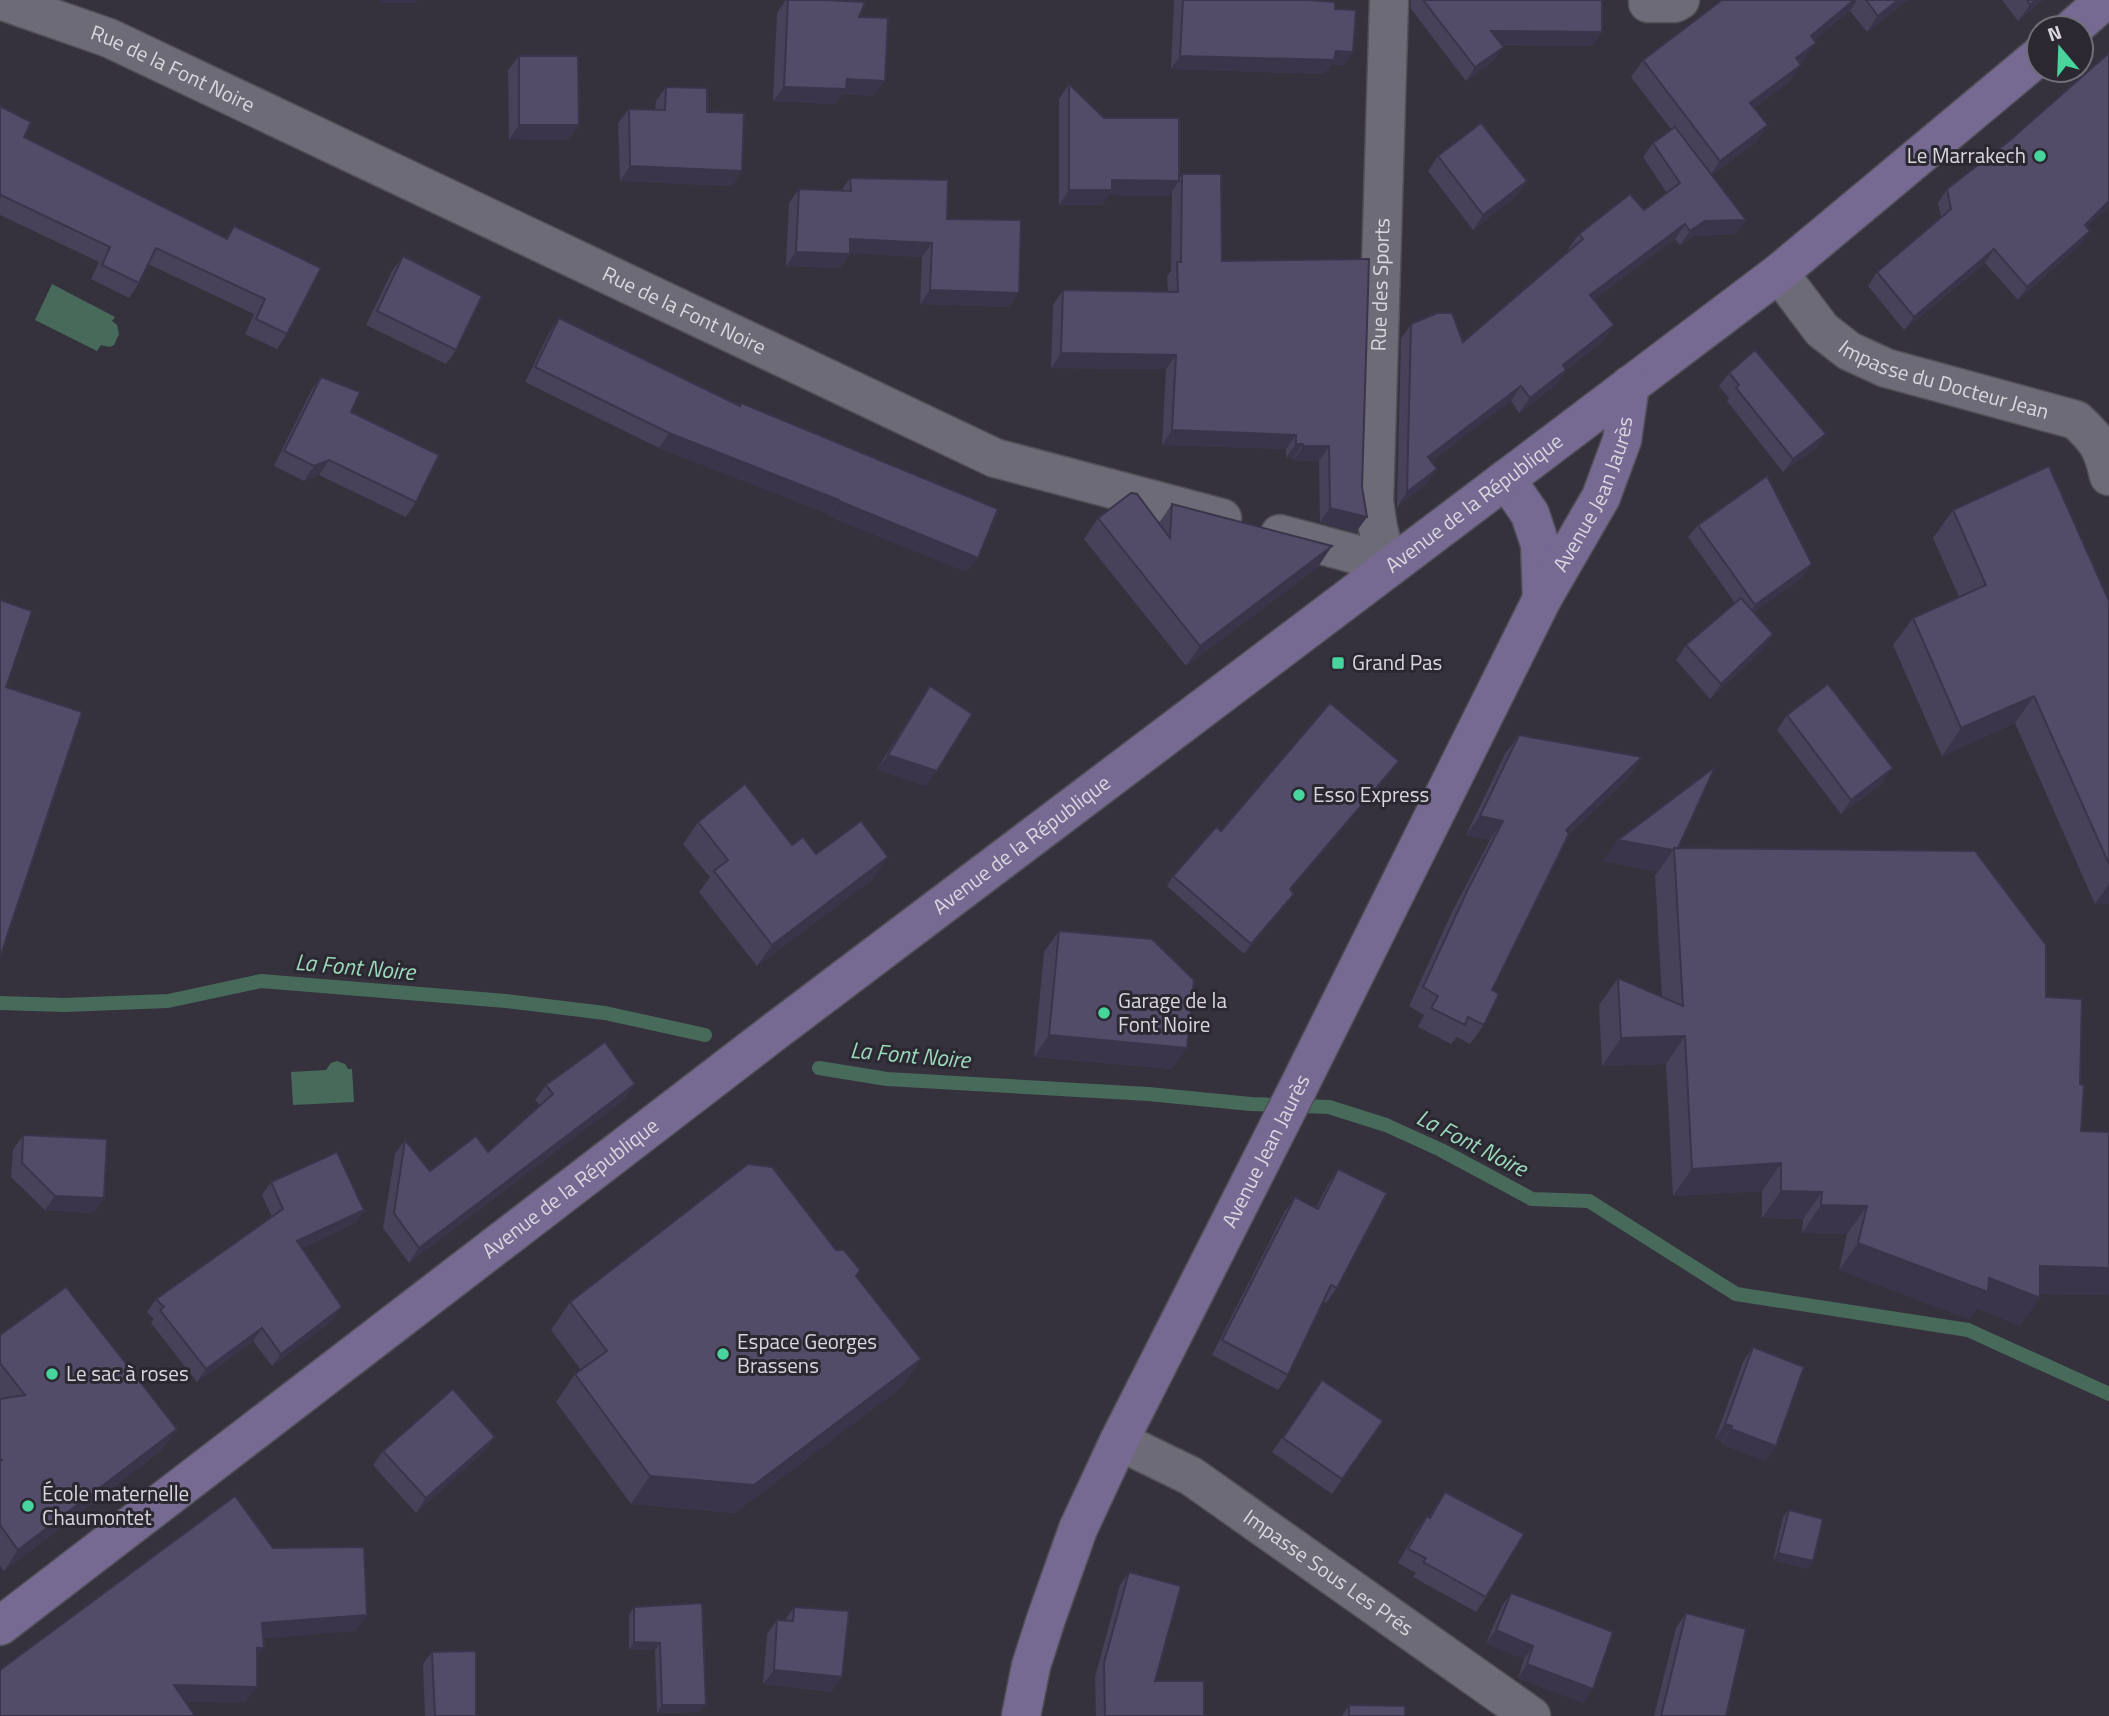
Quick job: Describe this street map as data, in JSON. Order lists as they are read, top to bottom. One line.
{"streets":{"main road":["Avenue Jean Jaurès","Avenue de la République"],"street":["Rue de la Font Noire","Rue des Sports","Impasse du Docteur Jean","Impasse Sous Les Prés"]},"crossings":[["Rue de la Font Noire","Rue des Sports"],["Rue de la Font Noire","Avenue de la République"],["Rue des Sports","Avenue de la République"],["Impasse du Docteur Jean","Avenue de la République"],["Avenue Jean Jaurès","Avenue de la République"],["Avenue Jean Jaurès","Impasse Sous Les Prés"]],"water":["La Font Noire"],"places":{"other":["Le Marrakech","Esso Express","Garage de la Font Noire","Espace Georges Brassens","Le sac à roses","École maternelle Chaumontet"],"transit":["Grand Pas"]},"north":"top"}
